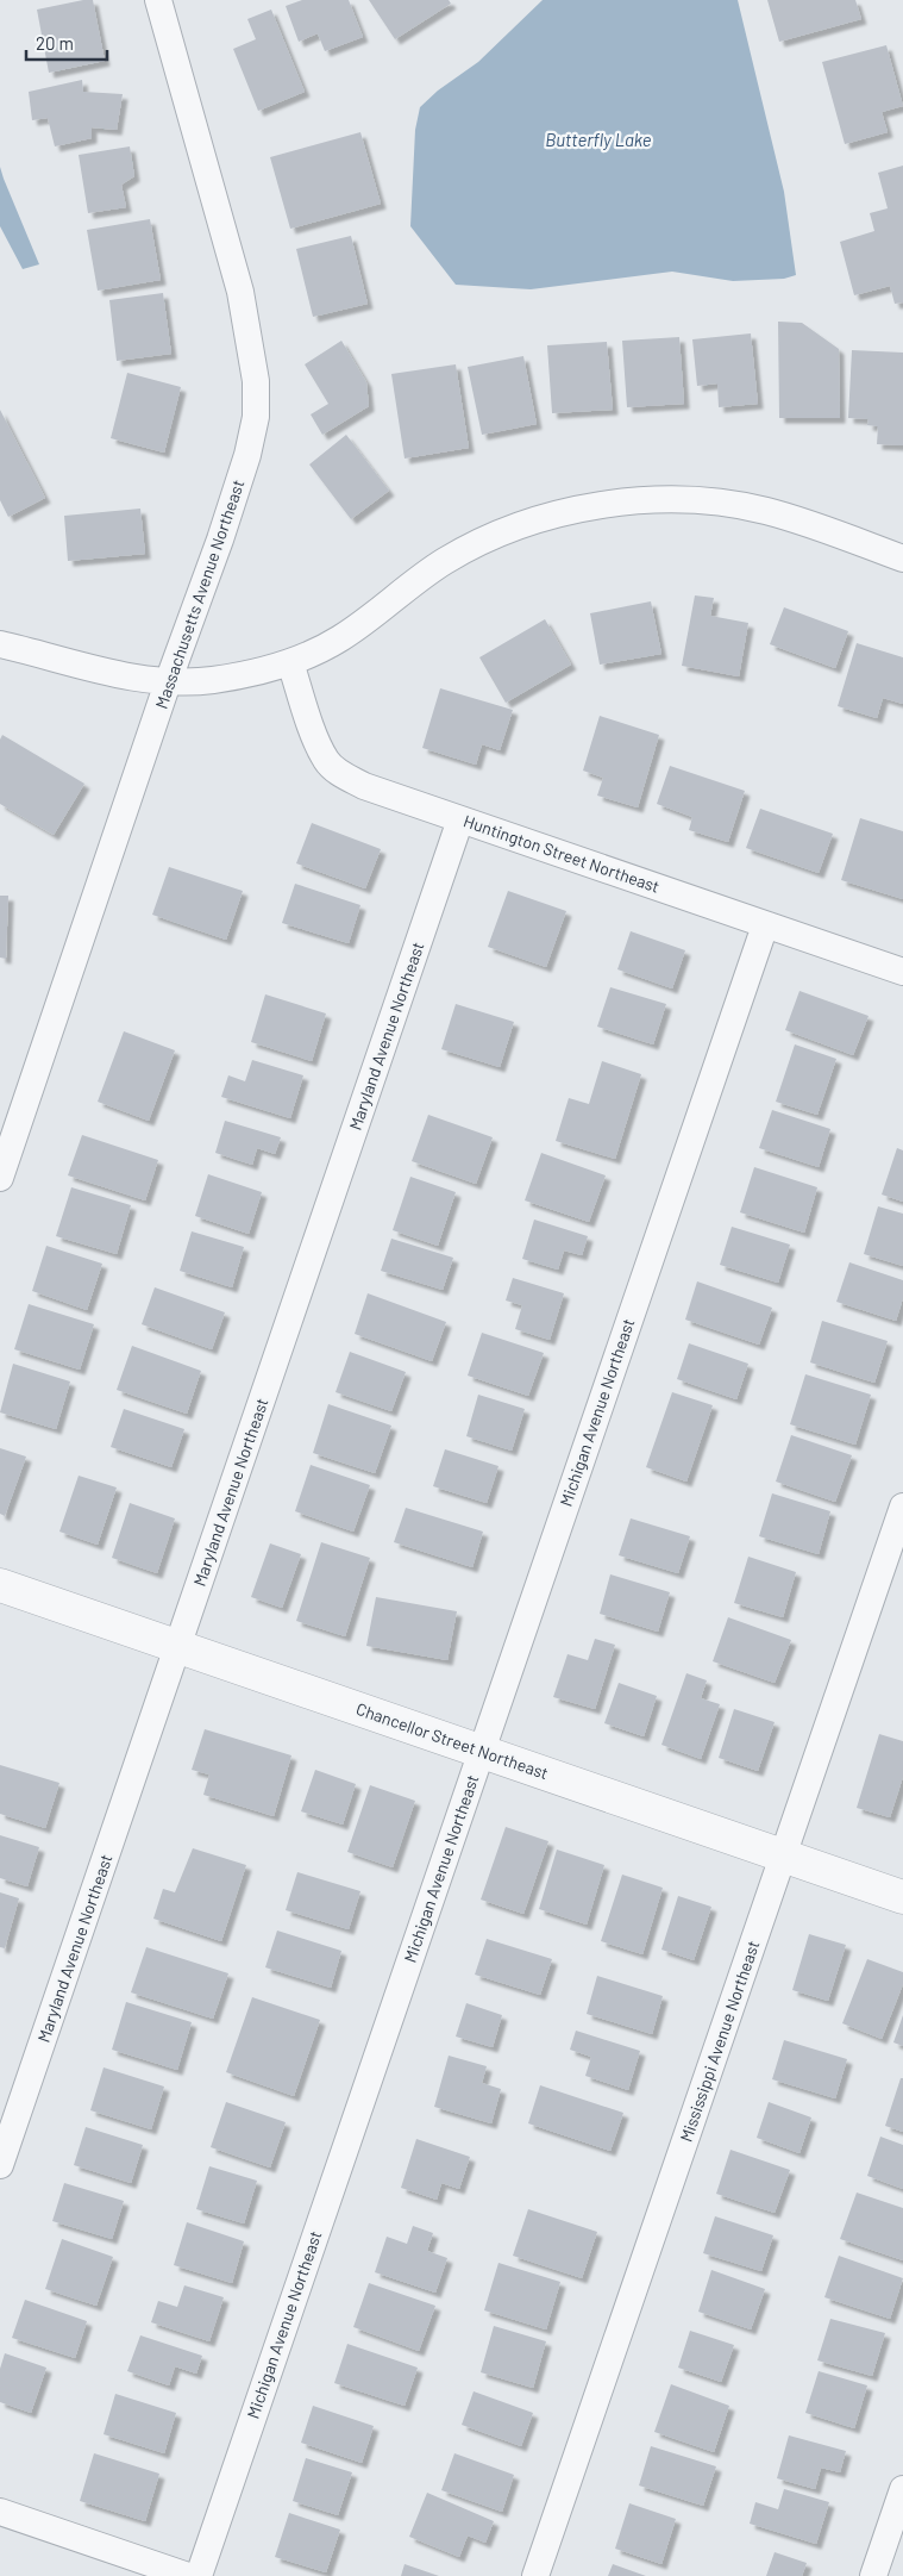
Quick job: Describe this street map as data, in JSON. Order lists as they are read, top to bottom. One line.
{"streets":{"street":["Massachusetts Avenue Northeast","Huntington Street Northeast","Maryland Avenue Northeast","Michigan Avenue Northeast","Chancellor Street Northeast","Mississippi Avenue Northeast"]},"crossings":[["Huntington Street Northeast","Maryland Avenue Northeast"],["Huntington Street Northeast","Michigan Avenue Northeast"],["Maryland Avenue Northeast","Chancellor Street Northeast"],["Michigan Avenue Northeast","Chancellor Street Northeast"],["Chancellor Street Northeast","Mississippi Avenue Northeast"]],"water":["Butterfly Lake"],"scale_bar":"20 m"}
